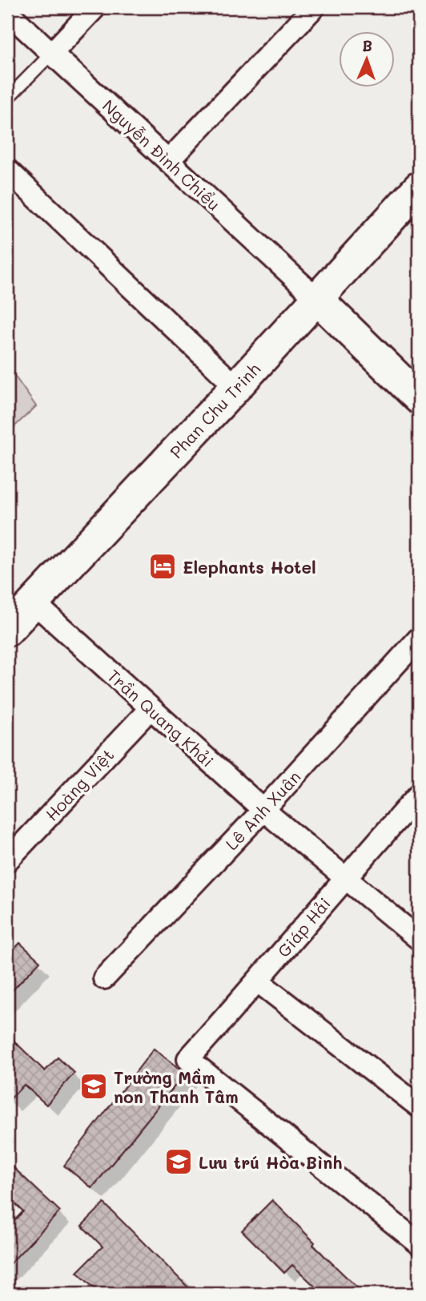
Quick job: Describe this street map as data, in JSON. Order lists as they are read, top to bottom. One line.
{"streets":{"main road":["Phan Chu Trinh"],"street":["Nguyễn Đình Chiểu","Trần Quang Khải","Hoàng Việt","Lê Anh Xuân","Giáp Hải"]},"crossings":[["Nguyễn Đình Chiểu","Phan Chu Trinh"],["Phan Chu Trinh","Trần Quang Khải"],["Trần Quang Khải","Hoàng Việt"],["Trần Quang Khải","Lê Anh Xuân"],["Trần Quang Khải","Giáp Hải"]],"places":{"hotel":["Elephants Hotel"],"school or university":["Trường Mầm non Thanh Tâm","Lưu trú Hòa Bình"]},"north":"top"}
